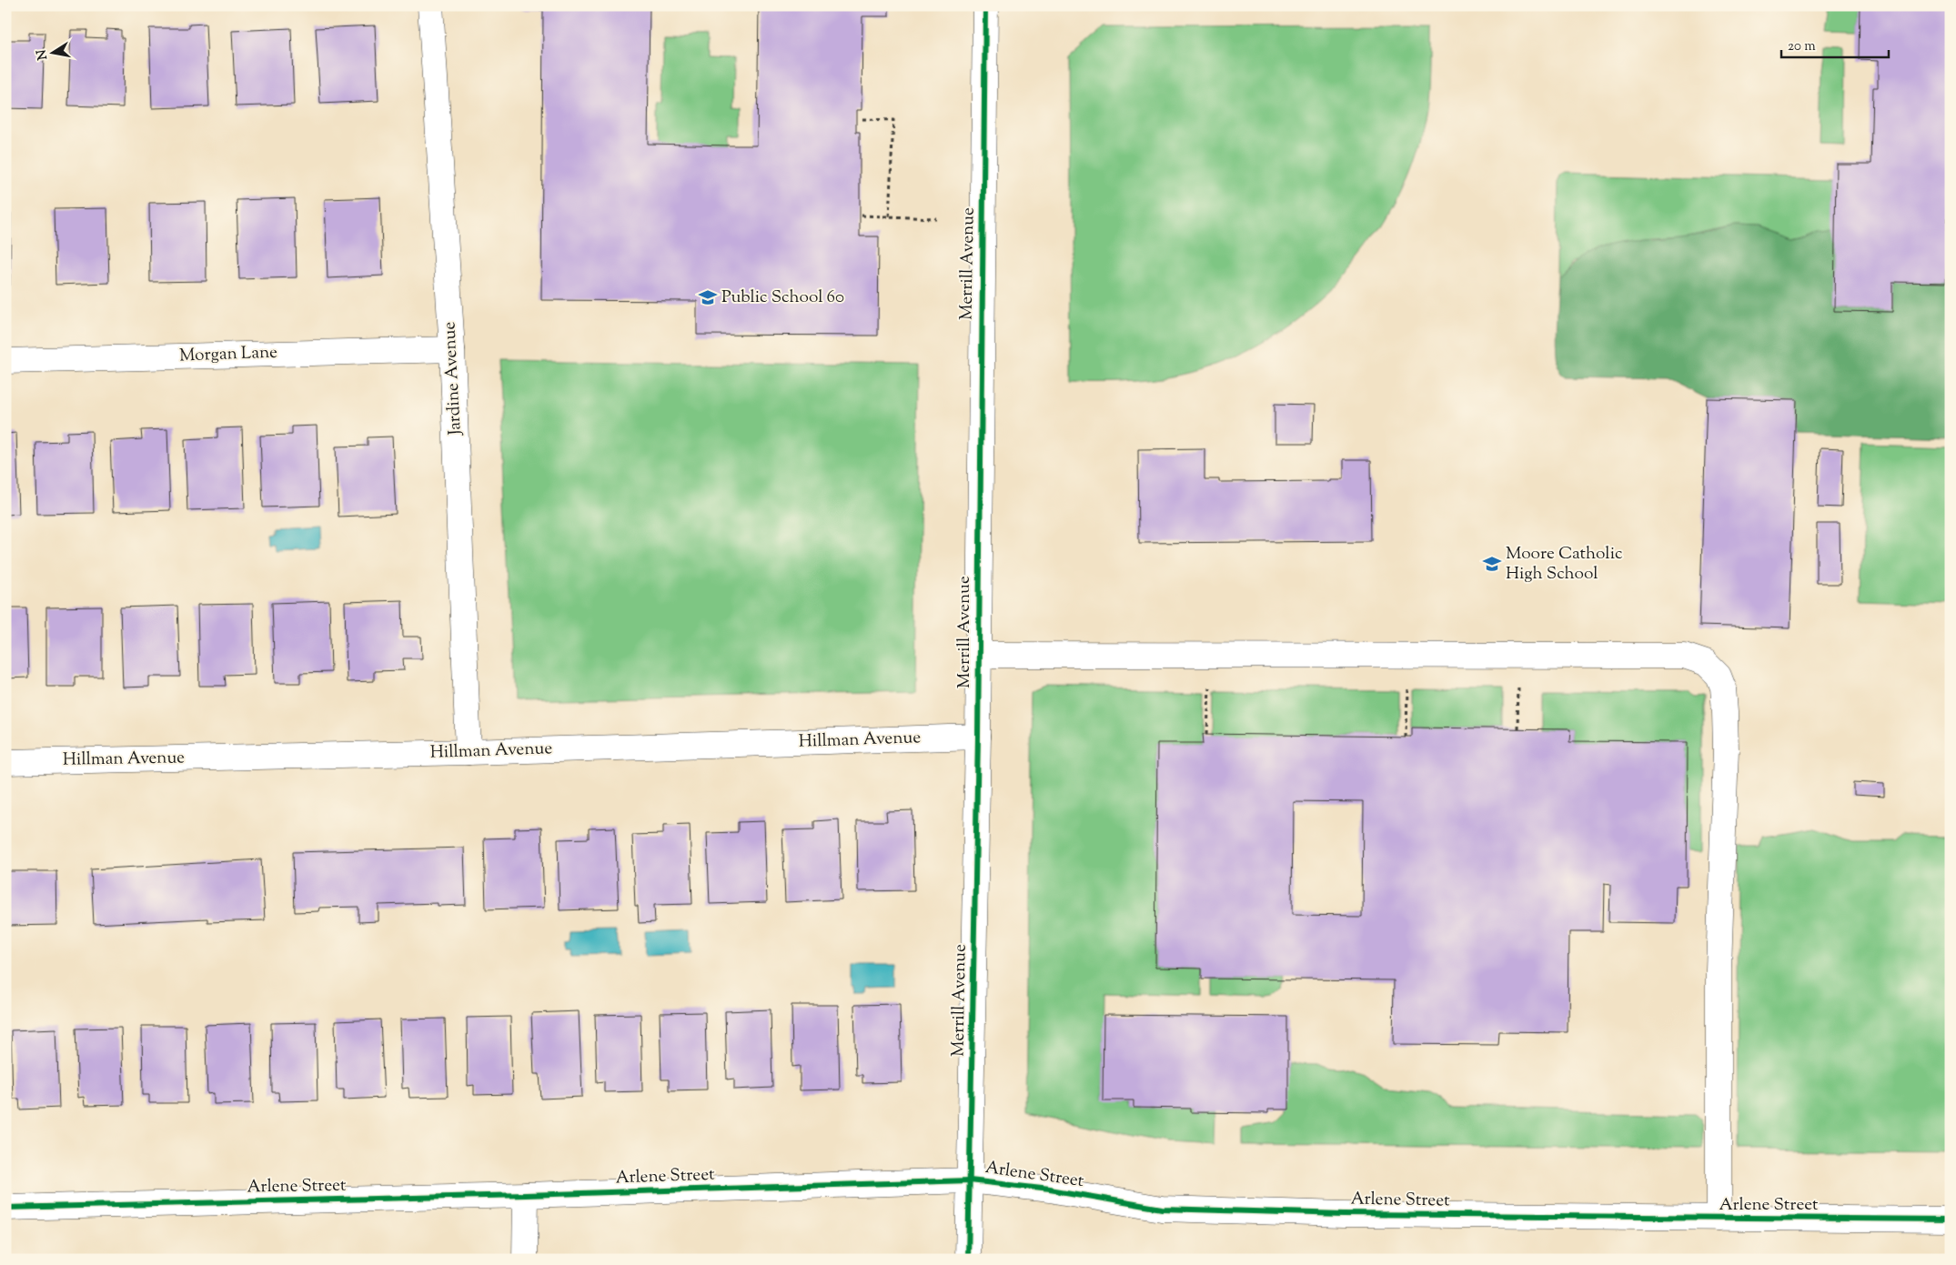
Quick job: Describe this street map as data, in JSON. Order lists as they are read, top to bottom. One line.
{"streets":{"street":["Merrill Avenue","Morgan Lane","Jardine Avenue","Hillman Avenue","Arlene Street"]},"crossings":[["Merrill Avenue","Hillman Avenue"],["Merrill Avenue","Arlene Street"],["Morgan Lane","Jardine Avenue"],["Jardine Avenue","Hillman Avenue"]],"places":{"school or university":["Public School 60","Moore Catholic High School"]},"scale_bar":"20 m","north":"left"}
